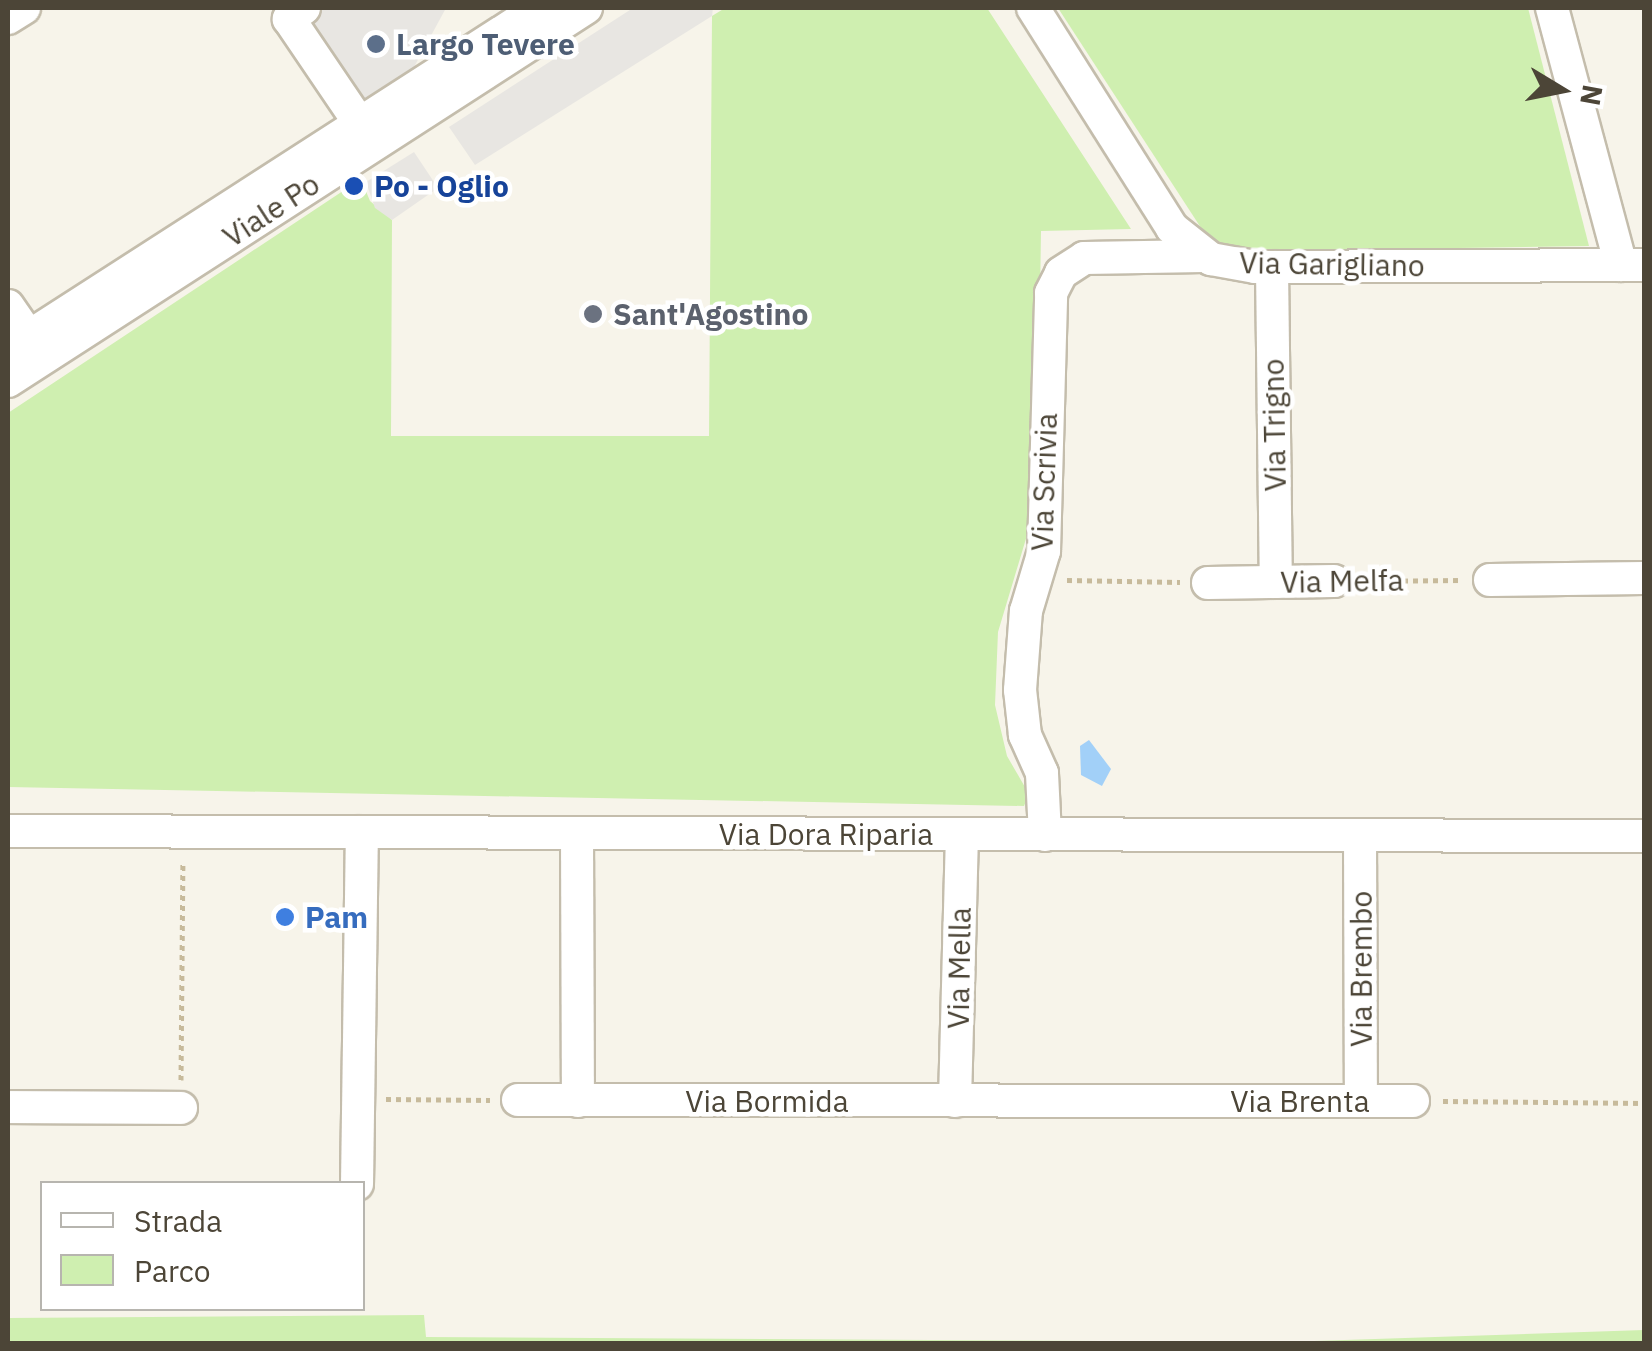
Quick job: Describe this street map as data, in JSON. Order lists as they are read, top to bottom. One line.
{"streets":{"street":["Viale Po","Via Garigliano","Via Trigno","Via Scrivia","Via Melfa","Via Dora Riparia","Via Mella","Via Brembo","Via Bormida","Via Brenta"]},"crossings":[["Via Garigliano","Via Trigno"],["Via Garigliano","Via Scrivia"],["Via Trigno","Via Melfa"],["Via Scrivia","Via Dora Riparia"],["Via Dora Riparia","Via Mella"],["Via Dora Riparia","Via Brembo"],["Via Mella","Via Bormida"],["Via Mella","Via Brenta"],["Via Brembo","Via Brenta"],["Via Bormida","Via Brenta"]],"places":["Largo Tevere","Po - Oglio","Sant'Agostino","Pam"],"legend":["Strada","Parco"],"north":"right"}
